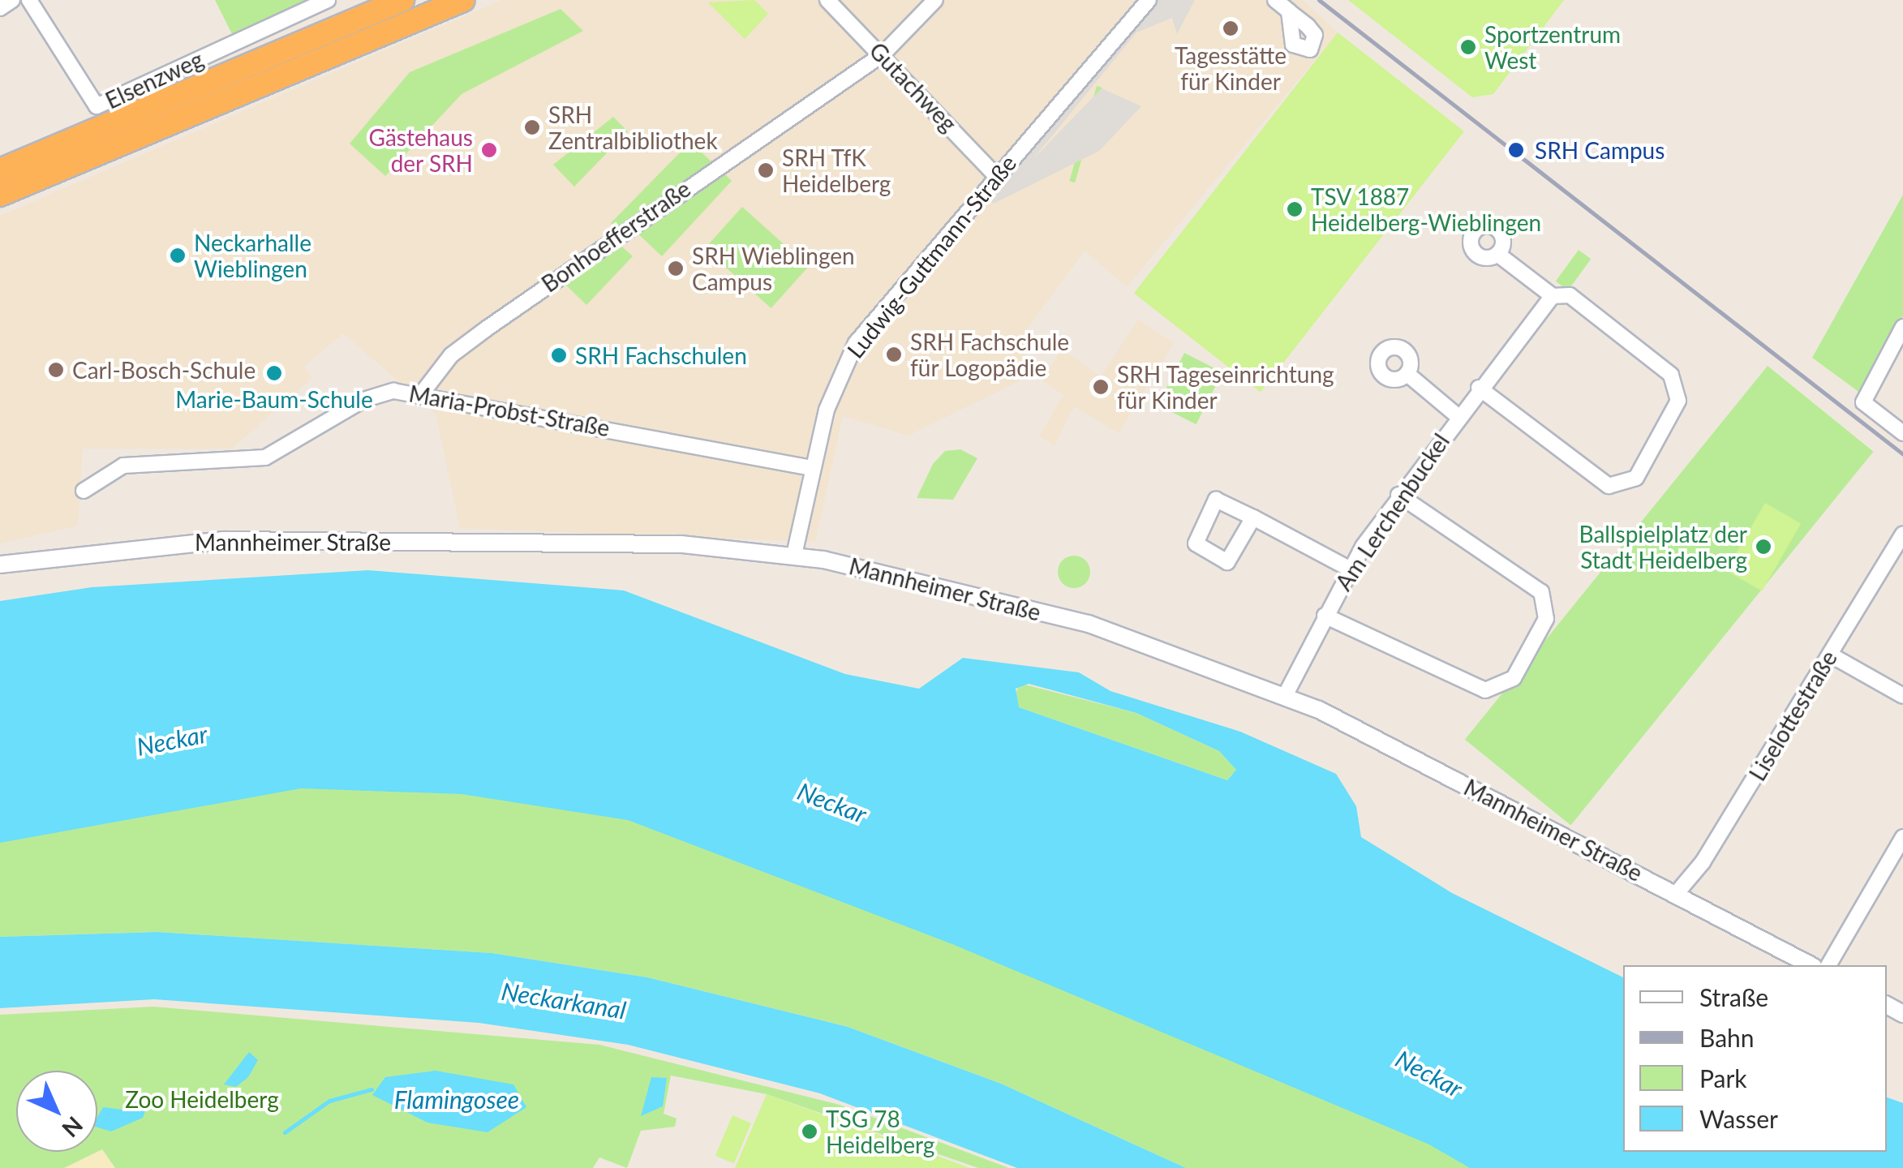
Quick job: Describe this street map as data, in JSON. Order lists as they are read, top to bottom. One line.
{"streets":{"street":["Elsenzweg","Gutachweg","Bonhoefferstraße","Ludwig-Guttmann-Straße","Maria-Probst-Straße","Am Lerchenbuckel","Mannheimer Straße","Liselottestraße"]},"crossings":[["Gutachweg","Bonhoefferstraße"],["Gutachweg","Ludwig-Guttmann-Straße"],["Bonhoefferstraße","Maria-Probst-Straße"],["Ludwig-Guttmann-Straße","Maria-Probst-Straße"],["Ludwig-Guttmann-Straße","Mannheimer Straße"],["Am Lerchenbuckel","Mannheimer Straße"],["Mannheimer Straße","Liselottestraße"]],"water":["Neckar","Neckarkanal","Flamingosee"],"parks":["Zoo Heidelberg"],"places":["Tagesstätte für Kinder","Sportzentrum West","SRH Zentralbibliothek","Gästehaus der SRH","SRH Campus","SRH TfK Heidelberg","TSV 1887 Heidelberg-Wieblingen","Neckarhalle Wieblingen","SRH Wieblingen Campus","SRH Fachschule für Logopädie","SRH Fachschulen","Carl-Bosch-Schule","Marie-Baum-Schule","SRH Tageseinrichtung für Kinder","Ballspielplatz der Stadt Heidelberg","TSG 78 Heidelberg"],"legend":["Straße","Bahn","Park","Wasser"],"north":"bottom right"}
